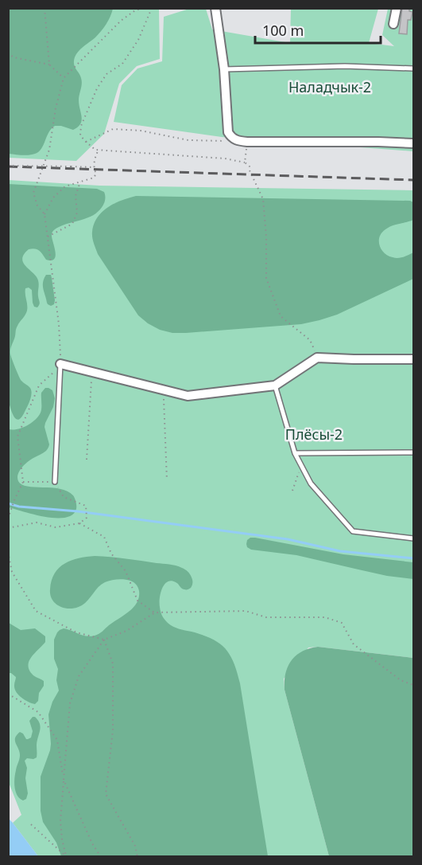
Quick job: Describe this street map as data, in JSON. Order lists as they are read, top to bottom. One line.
{"parks":["Наладчык-2","Плёсы-2"],"scale_bar":"100 m"}
